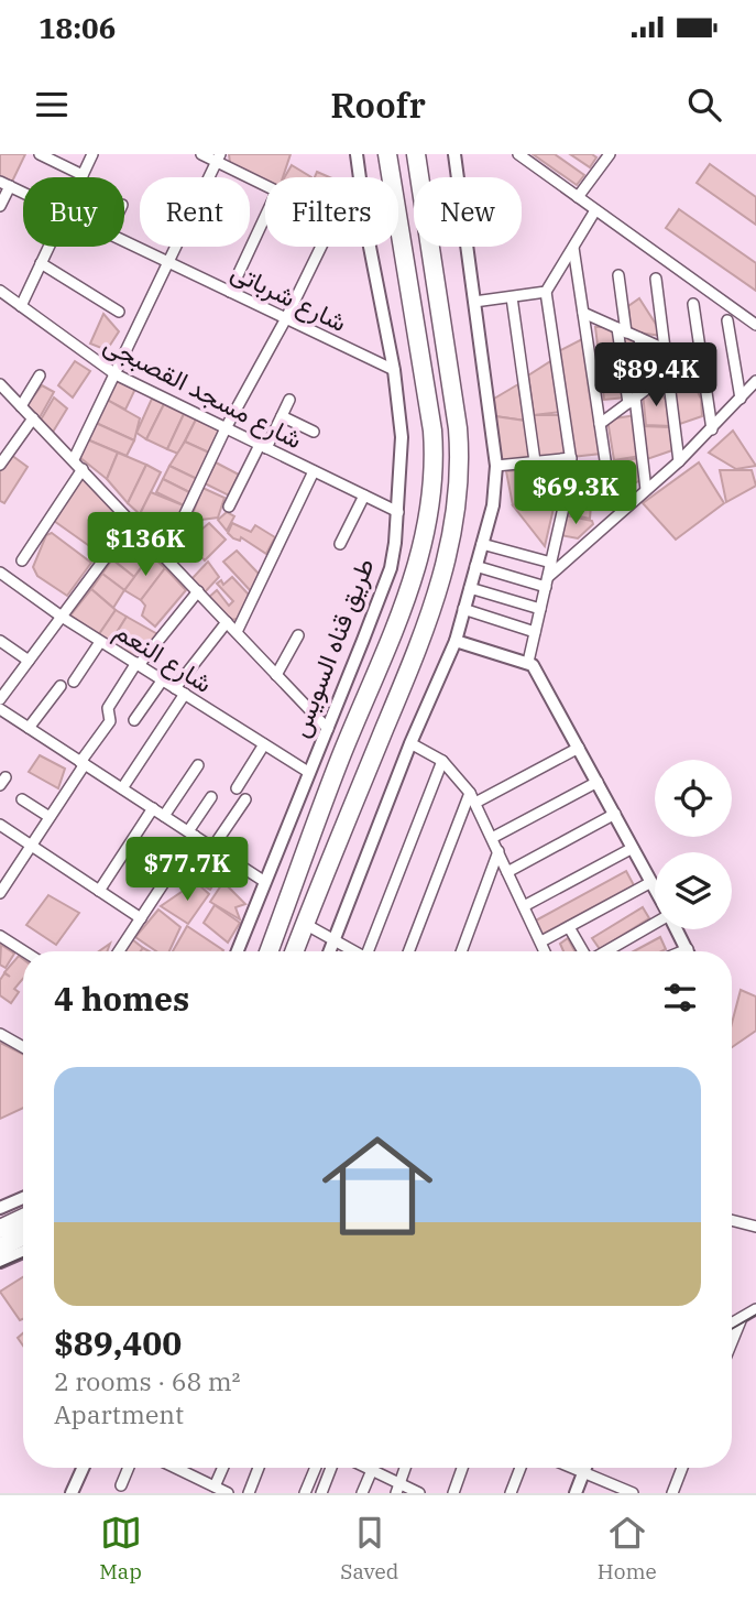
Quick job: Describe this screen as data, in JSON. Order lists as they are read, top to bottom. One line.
{"streets":{"highway":["طريق قناه السويس"],"street":["شارع شرباتى","شارع مسجد القصبجى","شارع النعم"]},"crossings":[["شارع شرباتى","طريق قناه السويس"],["شارع مسجد القصبجى","طريق قناه السويس"],["طريق قناه السويس","شارع النعم"]],"page":{"status":"18:06","header":"Roofr","chip":["Buy","Rent","Filters","New"],"price":["$89.4K","$69.3K","$136K","$77.7K"],"heading":"4 homes","list":[{"name":"$89,400","note":"2 rooms · 68 m² · Apartment"}],"tabs":["Map","Saved","Home"]}}
